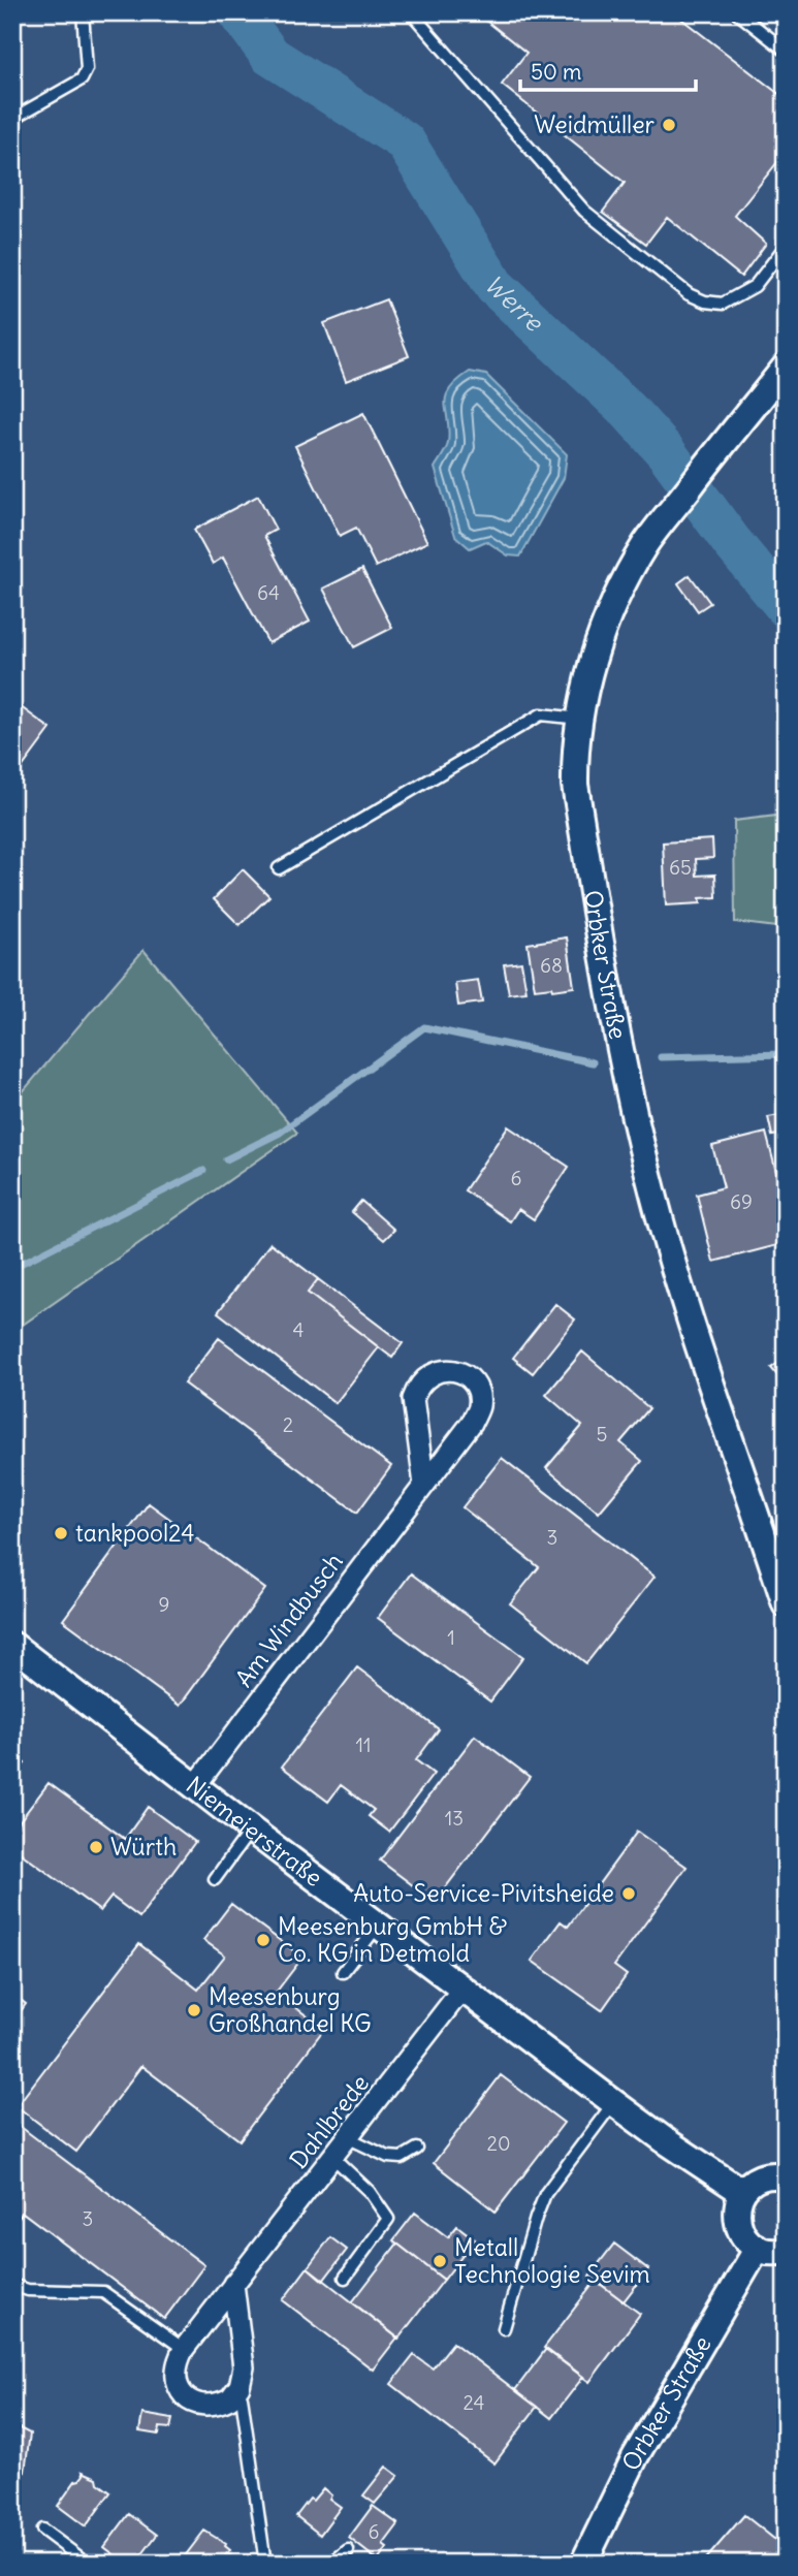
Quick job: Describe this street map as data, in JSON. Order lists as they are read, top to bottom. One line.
{"streets":{"street":["Orbker Straße","Am Windbusch","Niemeierstraße","Dahlbrede"]},"crossings":[["Am Windbusch","Niemeierstraße"],["Niemeierstraße","Dahlbrede"]],"water":["Werre"],"places":["Weidmüller","tankpool24","Würth","Auto-Service-Pivitsheide","Meesenburg GmbH & Co. KG in Detmold","Meesenburg Großhandel KG","Metall Technologie Sevim"],"house_numbers":["64","65","68","6","69","4","2","5","3","9","1","11","13","20","3","24","6"],"scale_bar":"50 m"}
